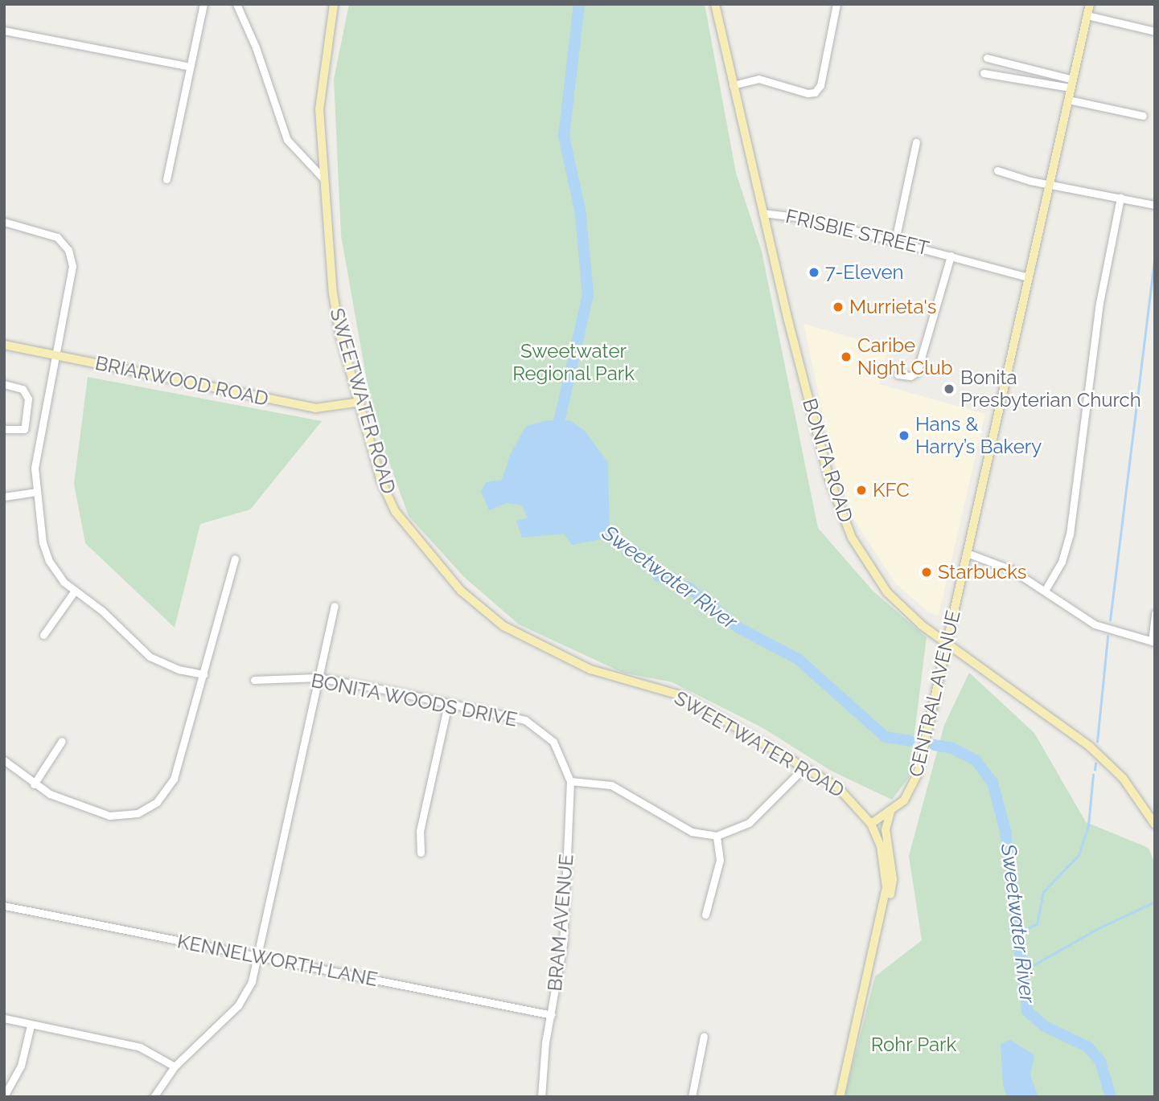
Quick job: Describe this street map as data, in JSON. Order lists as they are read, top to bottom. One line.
{"streets":{"main road":["BRIARWOOD ROAD","SWEETWATER ROAD","BONITA ROAD","CENTRAL AVENUE"],"street":["FRISBIE STREET","BONITA WOODS DRIVE","BRAM AVENUE","KENNELWORTH LANE"]},"crossings":[["FRISBIE STREET","BONITA ROAD"],["FRISBIE STREET","CENTRAL AVENUE"],["BRIARWOOD ROAD","SWEETWATER ROAD"],["SWEETWATER ROAD","CENTRAL AVENUE"],["BONITA ROAD","CENTRAL AVENUE"],["BONITA WOODS DRIVE","BRAM AVENUE"],["BRAM AVENUE","KENNELWORTH LANE"]],"water":["Sweetwater River"],"parks":["Sweetwater Regional Park","Rohr Park"],"places":["7-Eleven","Murrieta's","Caribe Night Club","Bonita Presbyterian Church","Hans & Harry’s Bakery","KFC","Starbucks"]}
